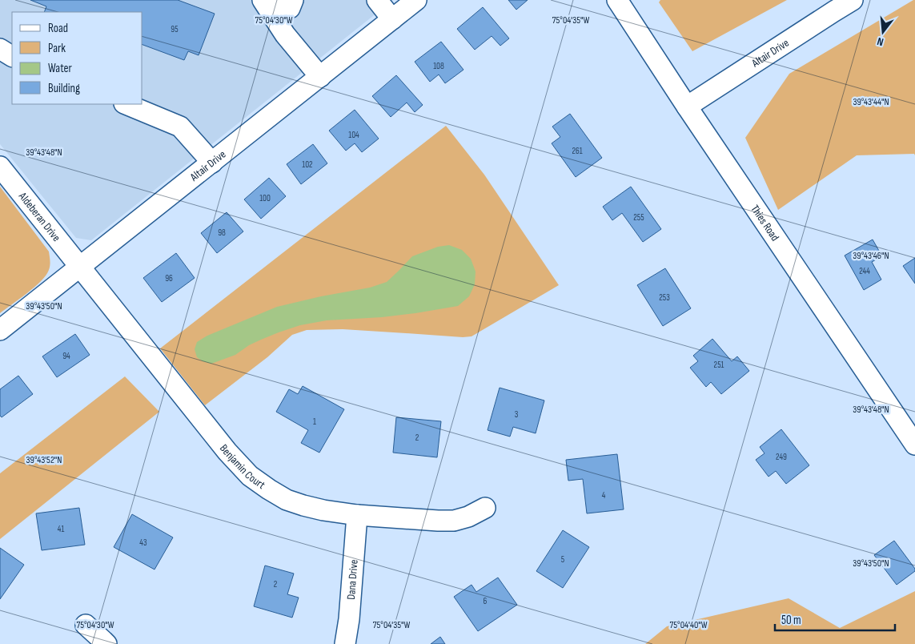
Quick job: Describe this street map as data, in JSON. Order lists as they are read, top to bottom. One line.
{"streets":{"street":["Altair Drive","Aldeberan Drive","Thies Road","Benjamin Court","Dana Drive"]},"crossings":[["Altair Drive","Aldeberan Drive"],["Altair Drive","Thies Road"],["Altair Drive","Benjamin Court"],["Aldeberan Drive","Benjamin Court"],["Benjamin Court","Dana Drive"]],"house_numbers":["95","108","104","261","102","100","255","98","244","96","253","94","251","3","1","2","249","4","41","43","5","2","6"],"legend":["Road","Park","Water","Building"],"scale_bar":"50 m","north":"bottom","coordinates":["75°04'30\"W","75°04'35\"W","39°43'44\"N","39°43'48\"N","39°43'46\"N","39°43'50\"N","39°43'52\"N","75°04'40\"W"]}
